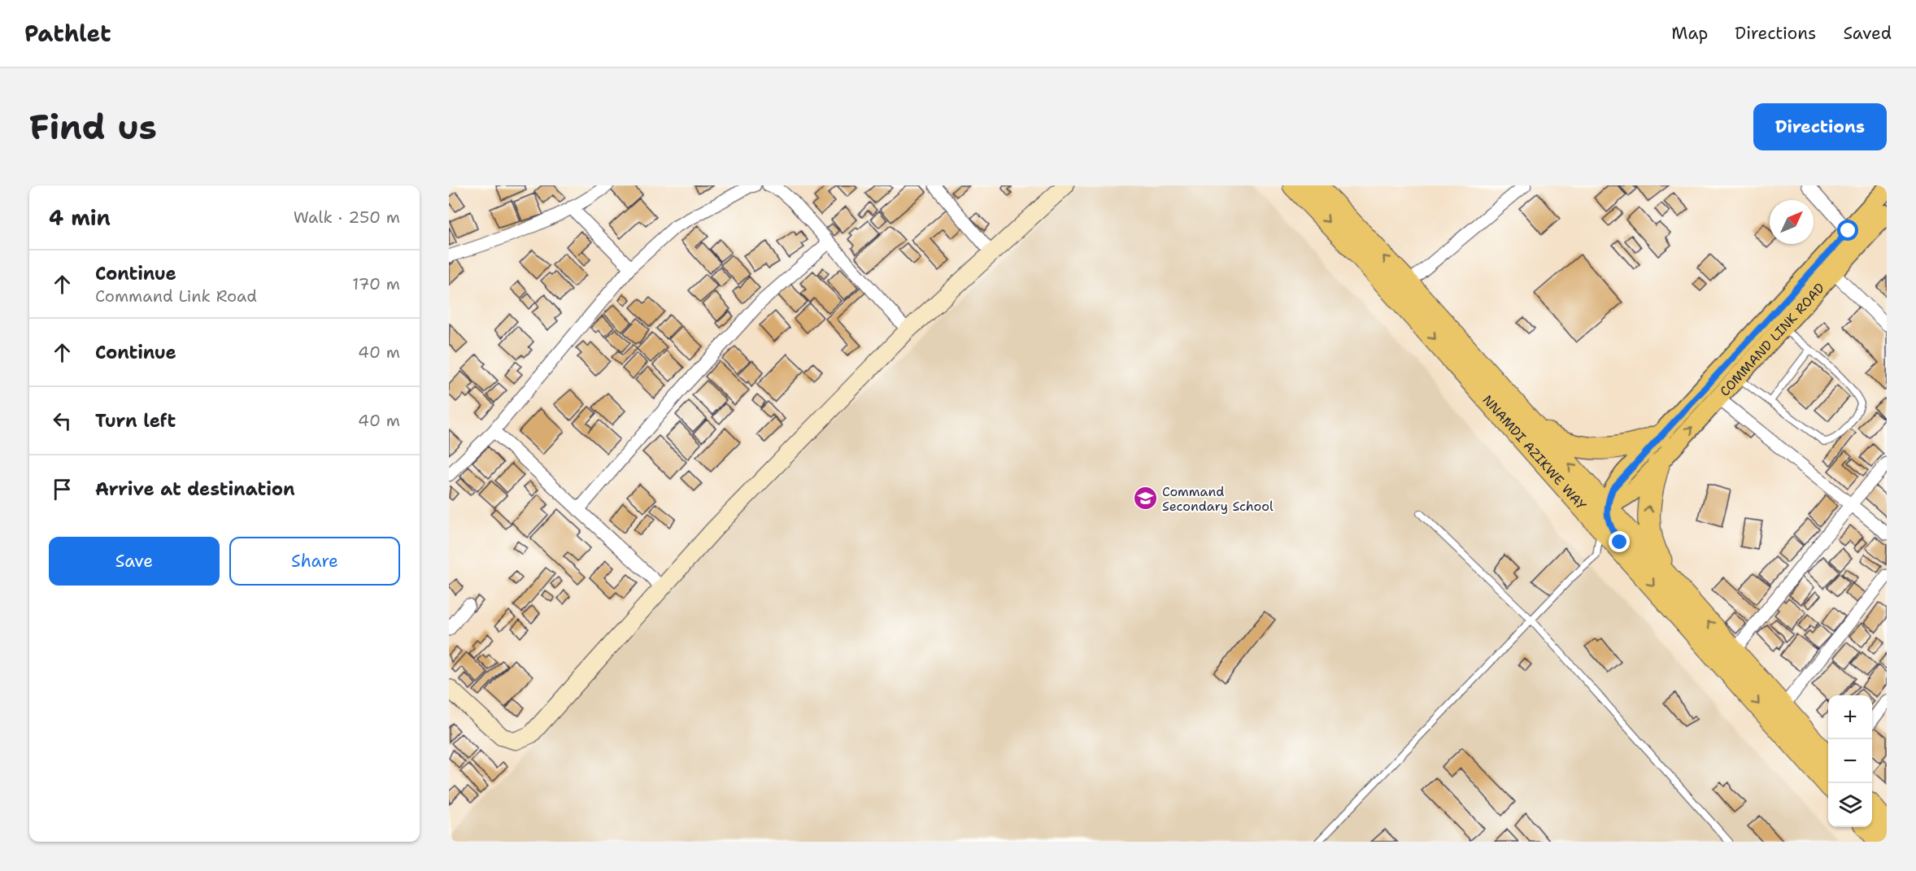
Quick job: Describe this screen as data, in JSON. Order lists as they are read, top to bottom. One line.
{"streets":{"highway":["NNAMDI AZIKWE WAY"],"main road":["COMMAND LINK ROAD"]},"crossings":[["COMMAND LINK ROAD","NNAMDI AZIKWE WAY"]],"places":{"school or university":["Command Secondary School"]},"north":"top right","page":{"header":"Pathlet","nav":["Map","Directions","Saved"],"buttons":["Directions",["Save","Share"]],"title":"Find us","heading":["4 min","Walk · 250 m"],"list":[["Continue","Command Link Road","170 m"],["Continue","40 m"],["Turn left","40 m"],"Arrive at destination"],"map_buttons":["+","−"]}}
